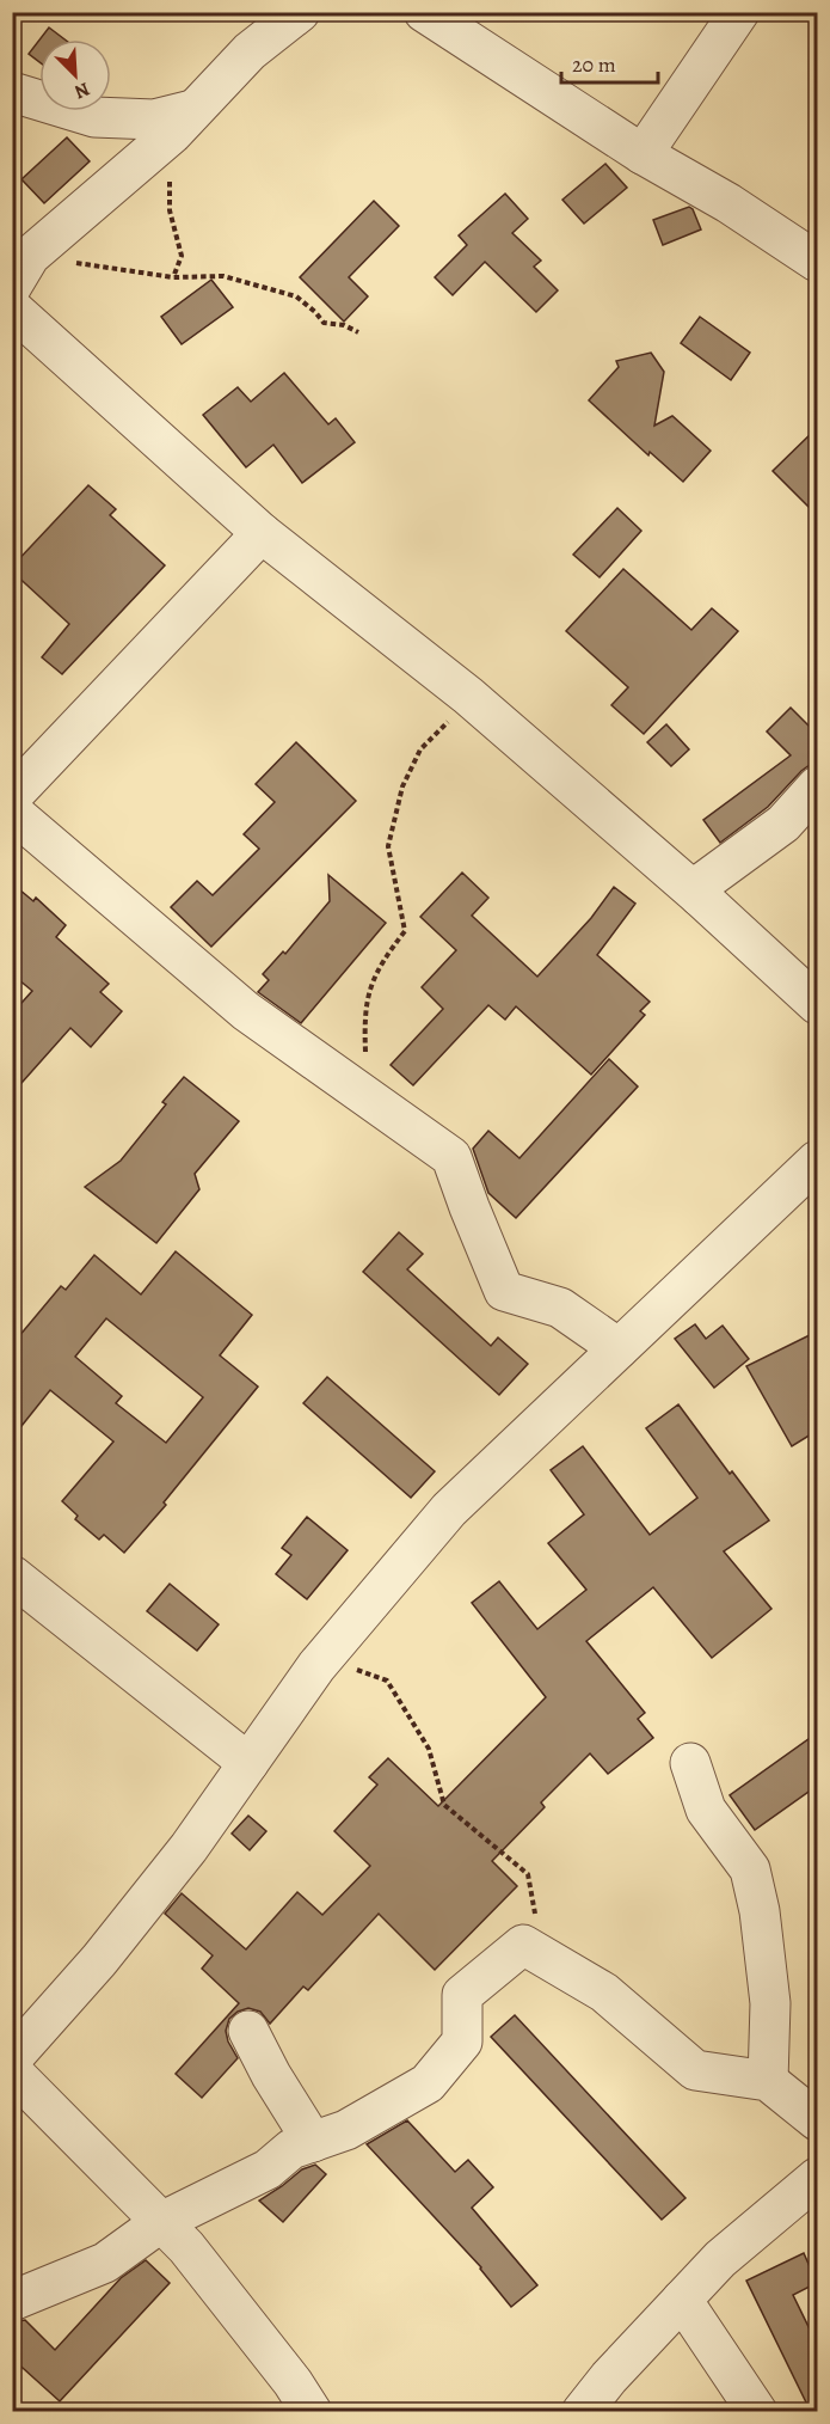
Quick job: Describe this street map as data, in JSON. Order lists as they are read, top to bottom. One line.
{"scale_bar":"20 m","north":"bottom right"}
